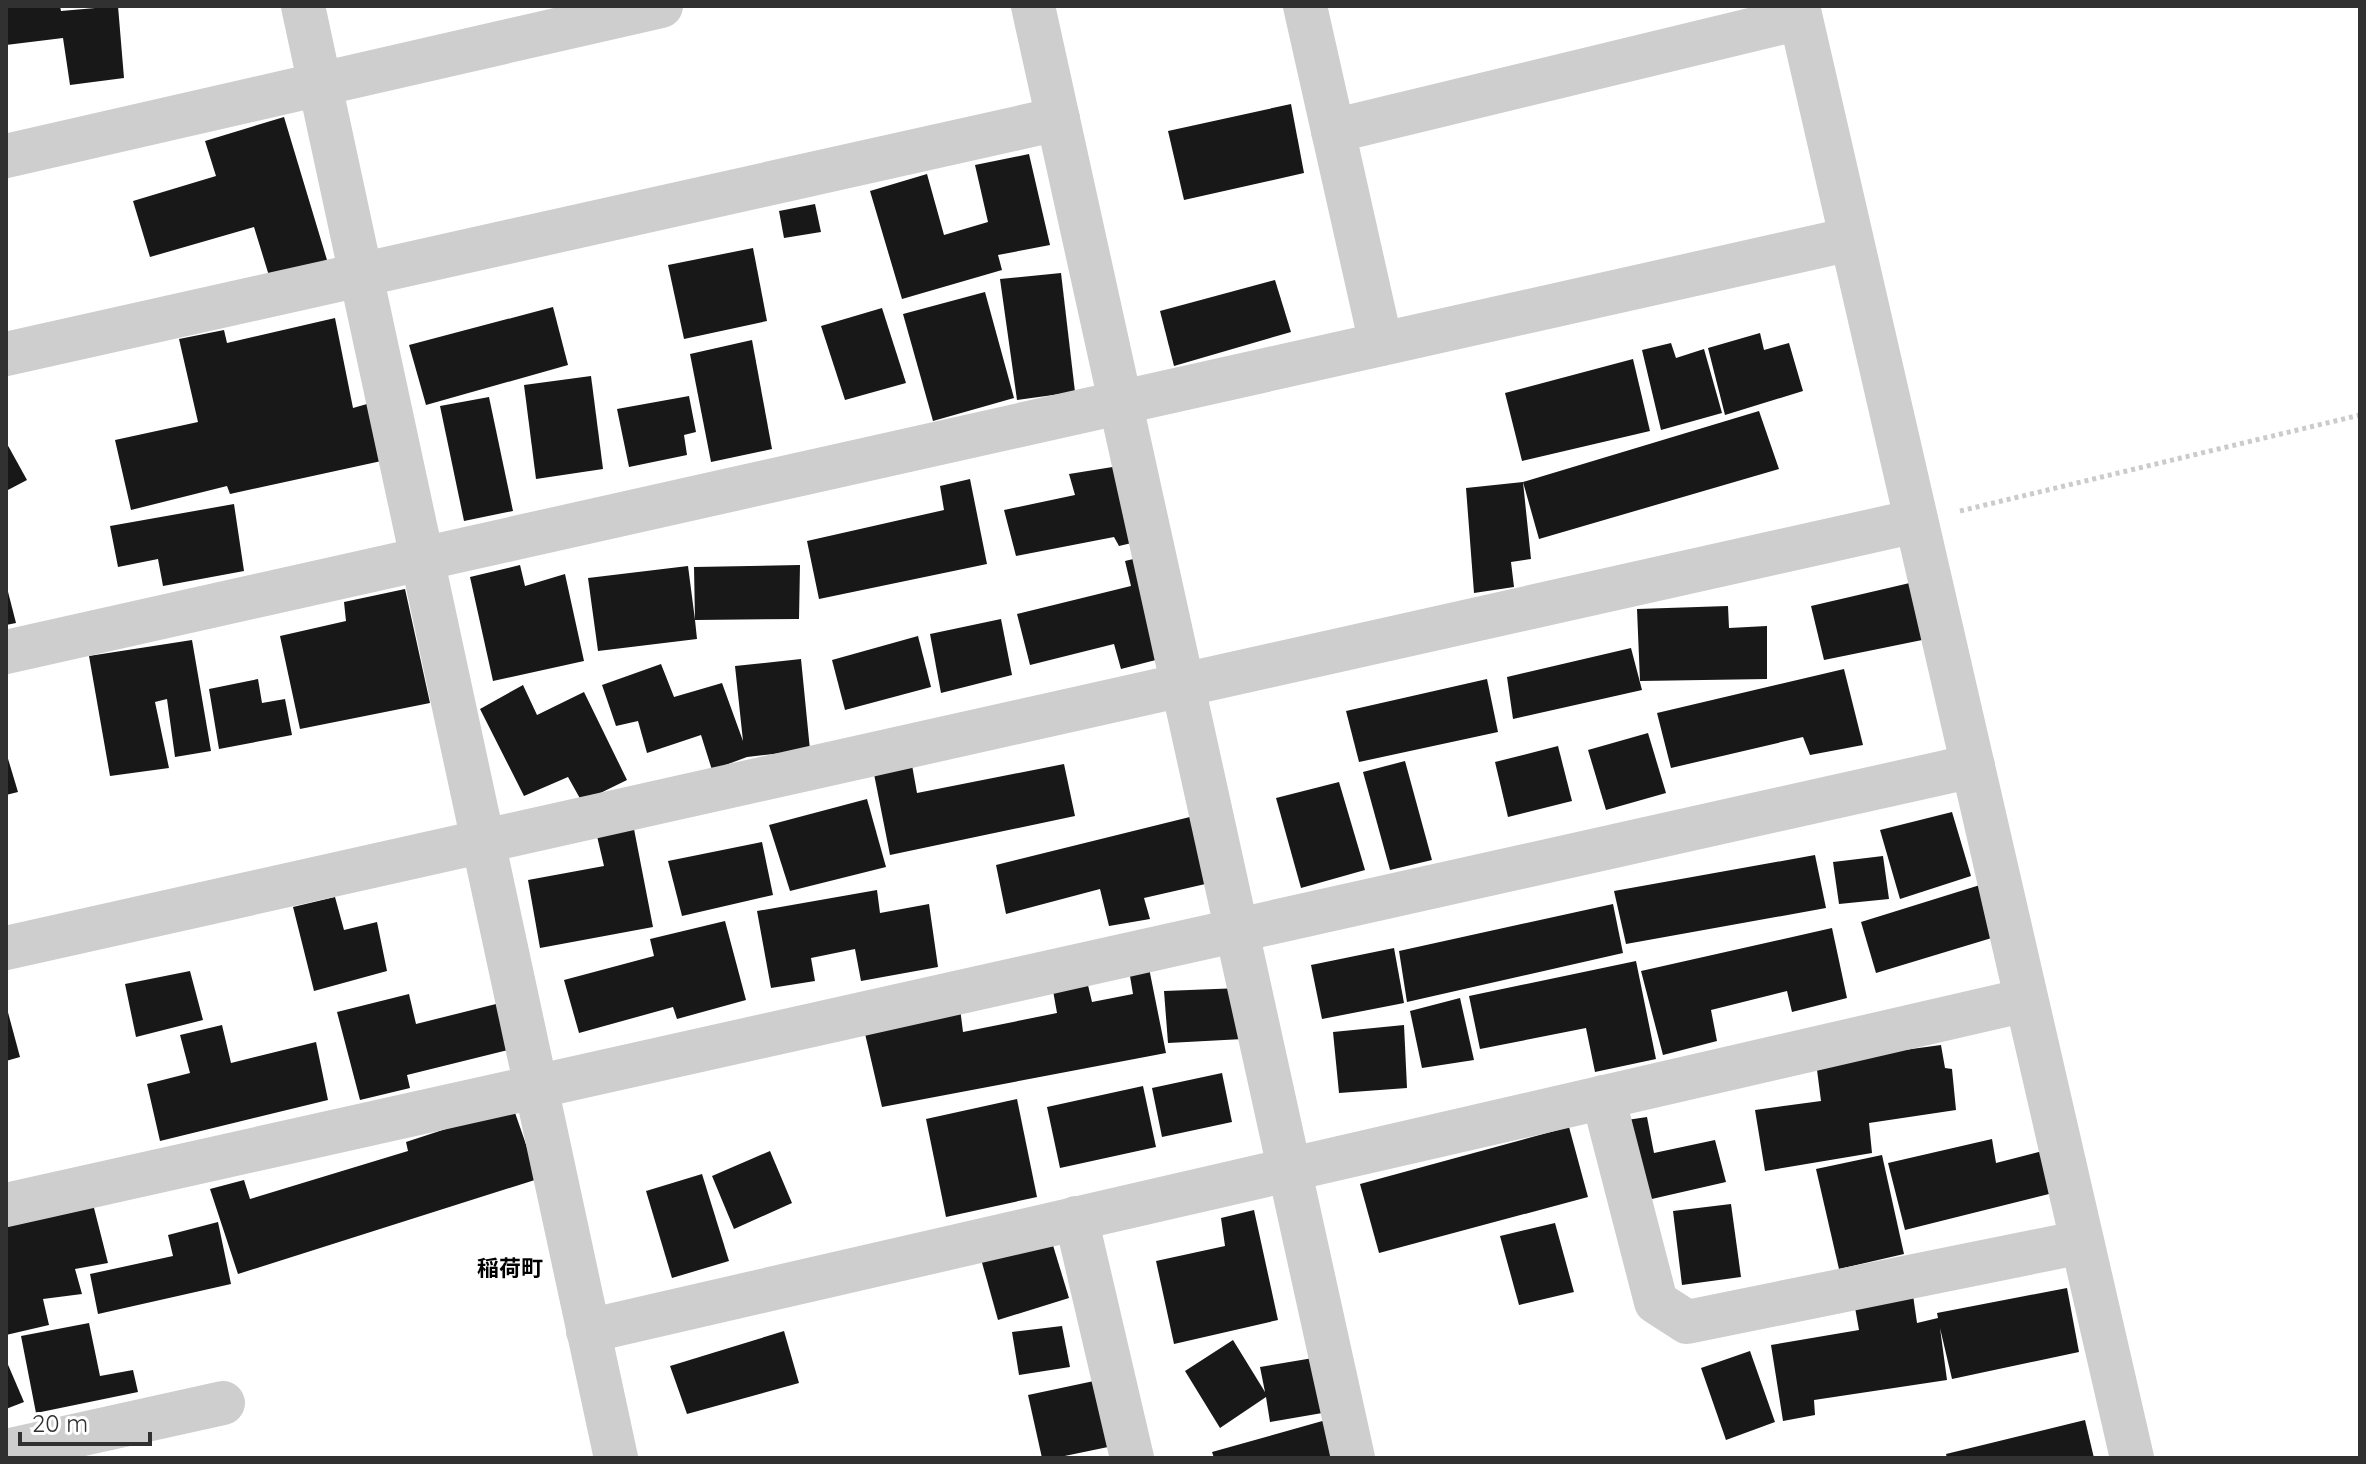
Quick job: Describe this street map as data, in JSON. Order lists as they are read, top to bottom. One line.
{"districts":["稲荷町"],"scale_bar":"20 m"}
